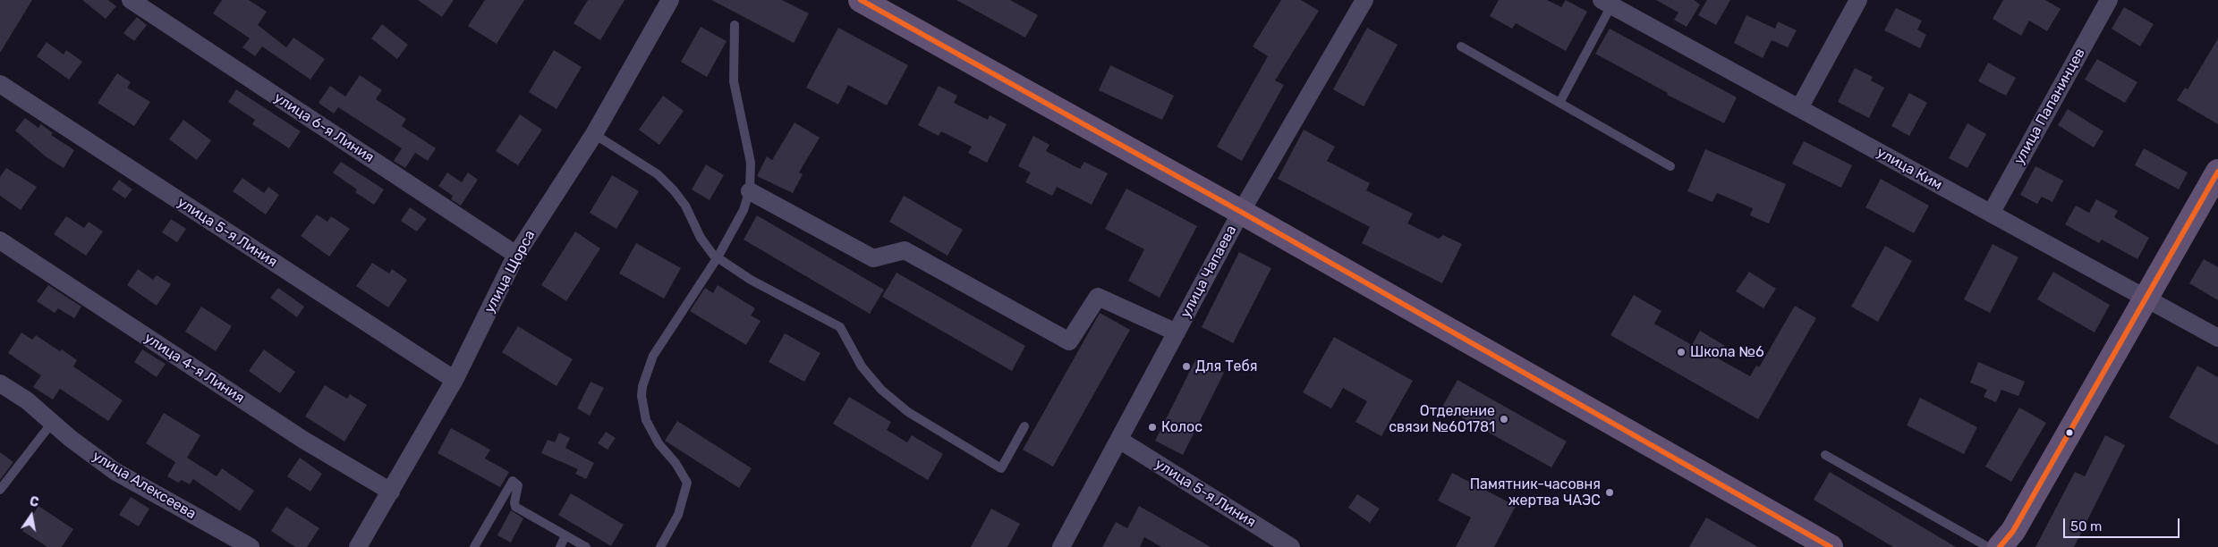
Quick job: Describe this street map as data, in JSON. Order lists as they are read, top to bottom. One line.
{"streets":{"street":["улица Папанинцев","улица 6-я Линия","улица Ким","улица 5-я Линия","улица Щорса","улица Чапаева","улица 4-я Линия","улица Алексеева"]},"crossings":[["улица Папанинцев","улица Ким"],["улица 6-я Линия","улица Щорса"],["улица 5-я Линия","улица Щорса"],["улица 5-я Линия","улица Чапаева"],["улица Щорса","улица 4-я Линия"]],"places":["Школа №6","Для Тебя","Отделение связи №601781","Колос","Памятник-часовня жертва ЧАЭС"],"scale_bar":"50 m","north":"top"}
